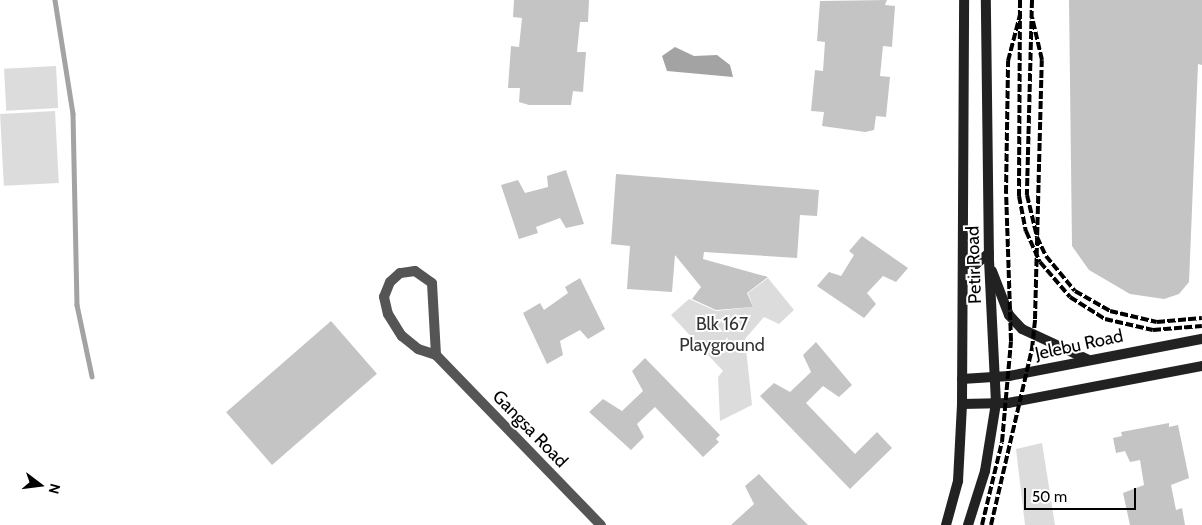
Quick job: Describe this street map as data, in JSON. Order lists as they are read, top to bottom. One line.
{"streets":{"main road":["Petir Road","Jelebu Road"],"street":["Gangsa Road"]},"crossings":[["Petir Road","Jelebu Road"]],"parks":["Blk 167 Playground"],"scale_bar":"50 m","north":"right"}
